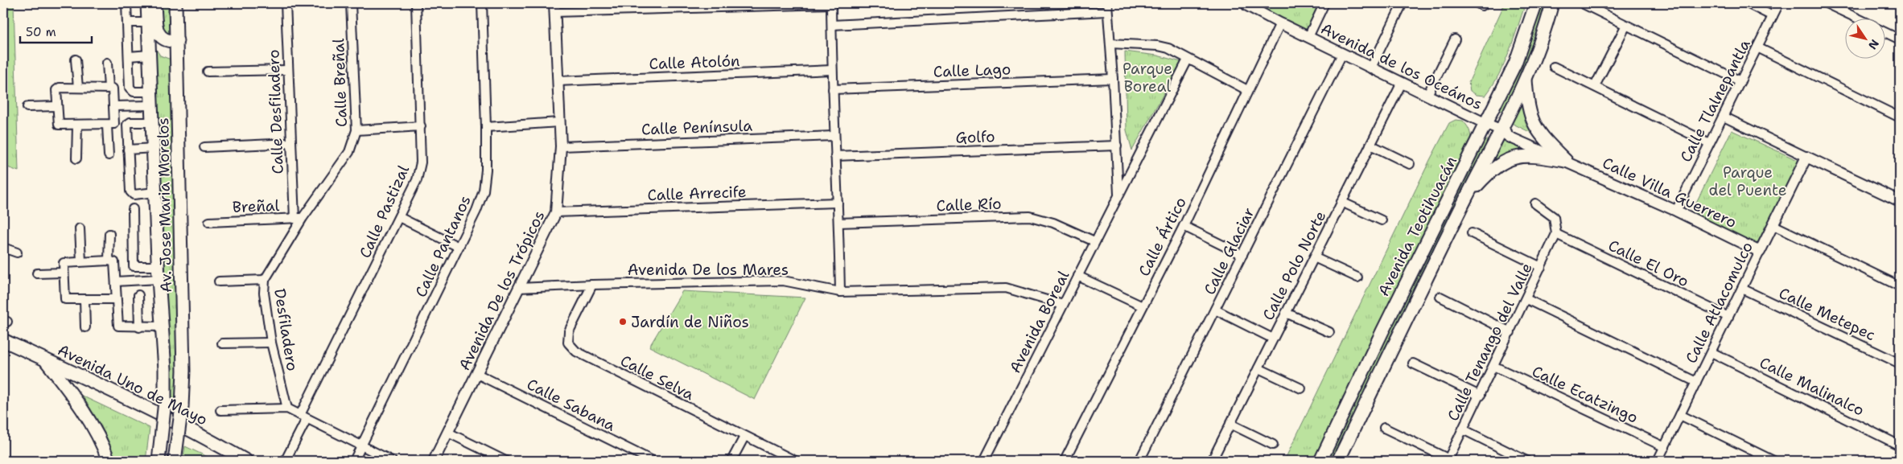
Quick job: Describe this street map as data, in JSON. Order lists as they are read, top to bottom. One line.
{"streets":{"main road":["Av. Jose Maria Morelos","Avenida Teotihuacán","Avenida Uno de Mayo"],"street":["Calle Atolón","Avenida de los Oceános","Calle Lago","Calle Breñal","Calle Tlalnepantla","Calle Desfiladero","Calle Península","Golfo","Calle Villa Guerrero","Calle Arrecife","Calle Río","Breñal","Calle Pastizal","Calle Ártico","Calle Pantanos","Calle Glaciar","Calle El Oro","Calle Polo Norte","Avenida De los Mares","Avenida De los Trópicos","Calle Atlacomulco","Calle Metepec","Avenida Boreal","Desfiladero","Calle Tenango del Valle","Calle Selva","Calle Malinalco","Calle Ecatzingo","Calle Sabana"]},"crossings":[["Calle Atolón","Avenida De los Trópicos"],["Avenida de los Oceános","Calle Villa Guerrero"],["Avenida de los Oceános","Avenida Teotihuacán"],["Avenida de los Oceános","Calle Ártico"],["Avenida de los Oceános","Calle Glaciar"],["Avenida de los Oceános","Calle Polo Norte"],["Calle Lago","Avenida Boreal"],["Calle Breñal","Calle Desfiladero"],["Calle Breñal","Breñal"],["Calle Breñal","Desfiladero"],["Calle Tlalnepantla","Calle Villa Guerrero"],["Calle Desfiladero","Breñal"],["Calle Desfiladero","Desfiladero"],["Calle Península","Avenida De los Trópicos"],["Golfo","Avenida Boreal"],["Calle Villa Guerrero","Avenida Teotihuacán"],["Calle Villa Guerrero","Calle Atlacomulco"],["Calle Arrecife","Avenida De los Trópicos"],["Calle Río","Avenida Boreal"],["Breñal","Desfiladero"],["Calle El Oro","Calle Atlacomulco"],["Calle El Oro","Calle Tenango del Valle"],["Avenida De los Mares","Avenida De los Trópicos"],["Avenida De los Mares","Avenida Boreal"],["Avenida De los Mares","Calle Selva"],["Avenida De los Trópicos","Calle Sabana"],["Calle Atlacomulco","Calle Metepec"],["Calle Atlacomulco","Calle Malinalco"],["Calle Atlacomulco","Calle Ecatzingo"],["Calle Tenango del Valle","Calle Ecatzingo"]],"parks":["Parque Boreal","Parque del Puente"],"places":["Jardín de Niños"],"scale_bar":"50 m","north":"bottom right"}
